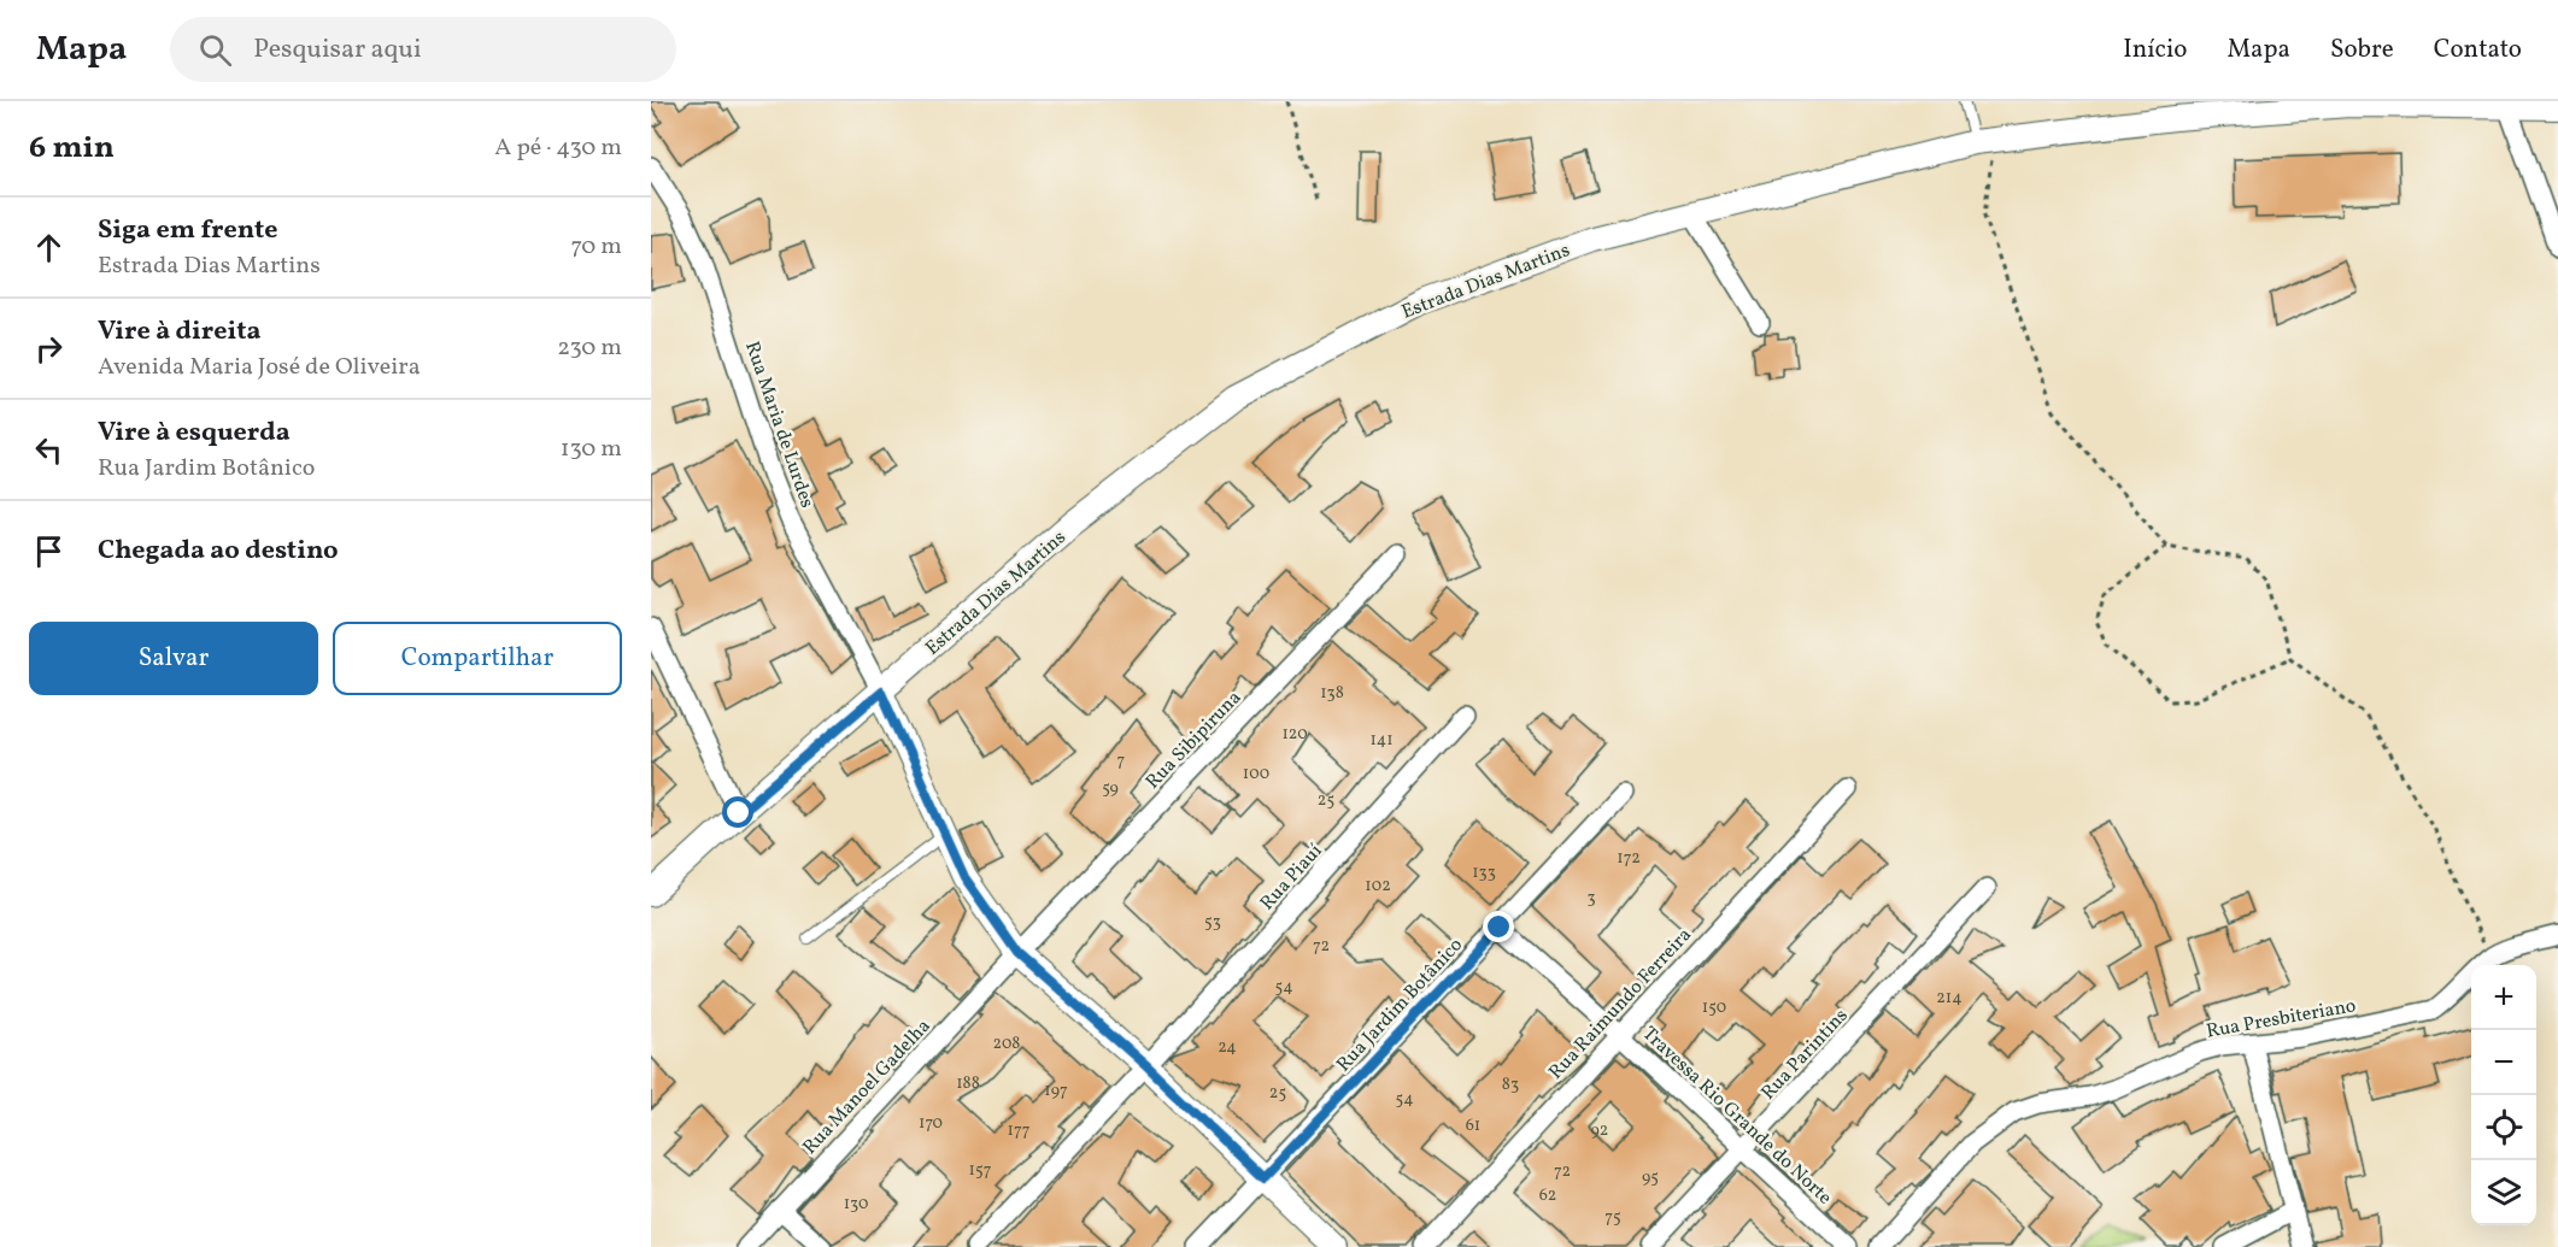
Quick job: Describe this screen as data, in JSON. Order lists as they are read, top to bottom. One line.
{"streets":{"street":["Estrada Dias Martins","Rua Maria de Lurdes","Rua Sibipiruna","Rua Piauí","Rua Raimundo Ferreira","Rua Jardim Botânico","Rua Presbiteriano","Rua Parintins","Rua Manoel Gadelha","Travessa Rio Grande do Norte"]},"crossings":[["Estrada Dias Martins","Rua Maria de Lurdes"],["Rua Sibipiruna","Rua Manoel Gadelha"],["Rua Raimundo Ferreira","Travessa Rio Grande do Norte"],["Rua Jardim Botânico","Travessa Rio Grande do Norte"],["Rua Parintins","Travessa Rio Grande do Norte"]],"house_numbers":["138","120","141","7","100","59","25","172","133","102","3","53","72","54","214","150","208","24","188","83","197","25","54","170","61","177","92","157","72","95","62","130","75"],"page":{"header":"Mapa","search":"Pesquisar aqui","nav":["Início","Mapa","Sobre","Contato"],"heading":["6 min","A pé · 430 m"],"list":[["Siga em frente","Estrada Dias Martins","70 m"],["Vire à direita","Avenida Maria José de Oliveira","230 m"],["Vire à esquerda","Rua Jardim Botânico","130 m"],"Chegada ao destino"],"buttons":["Salvar","Compartilhar"],"map_buttons":["+","−"]}}
